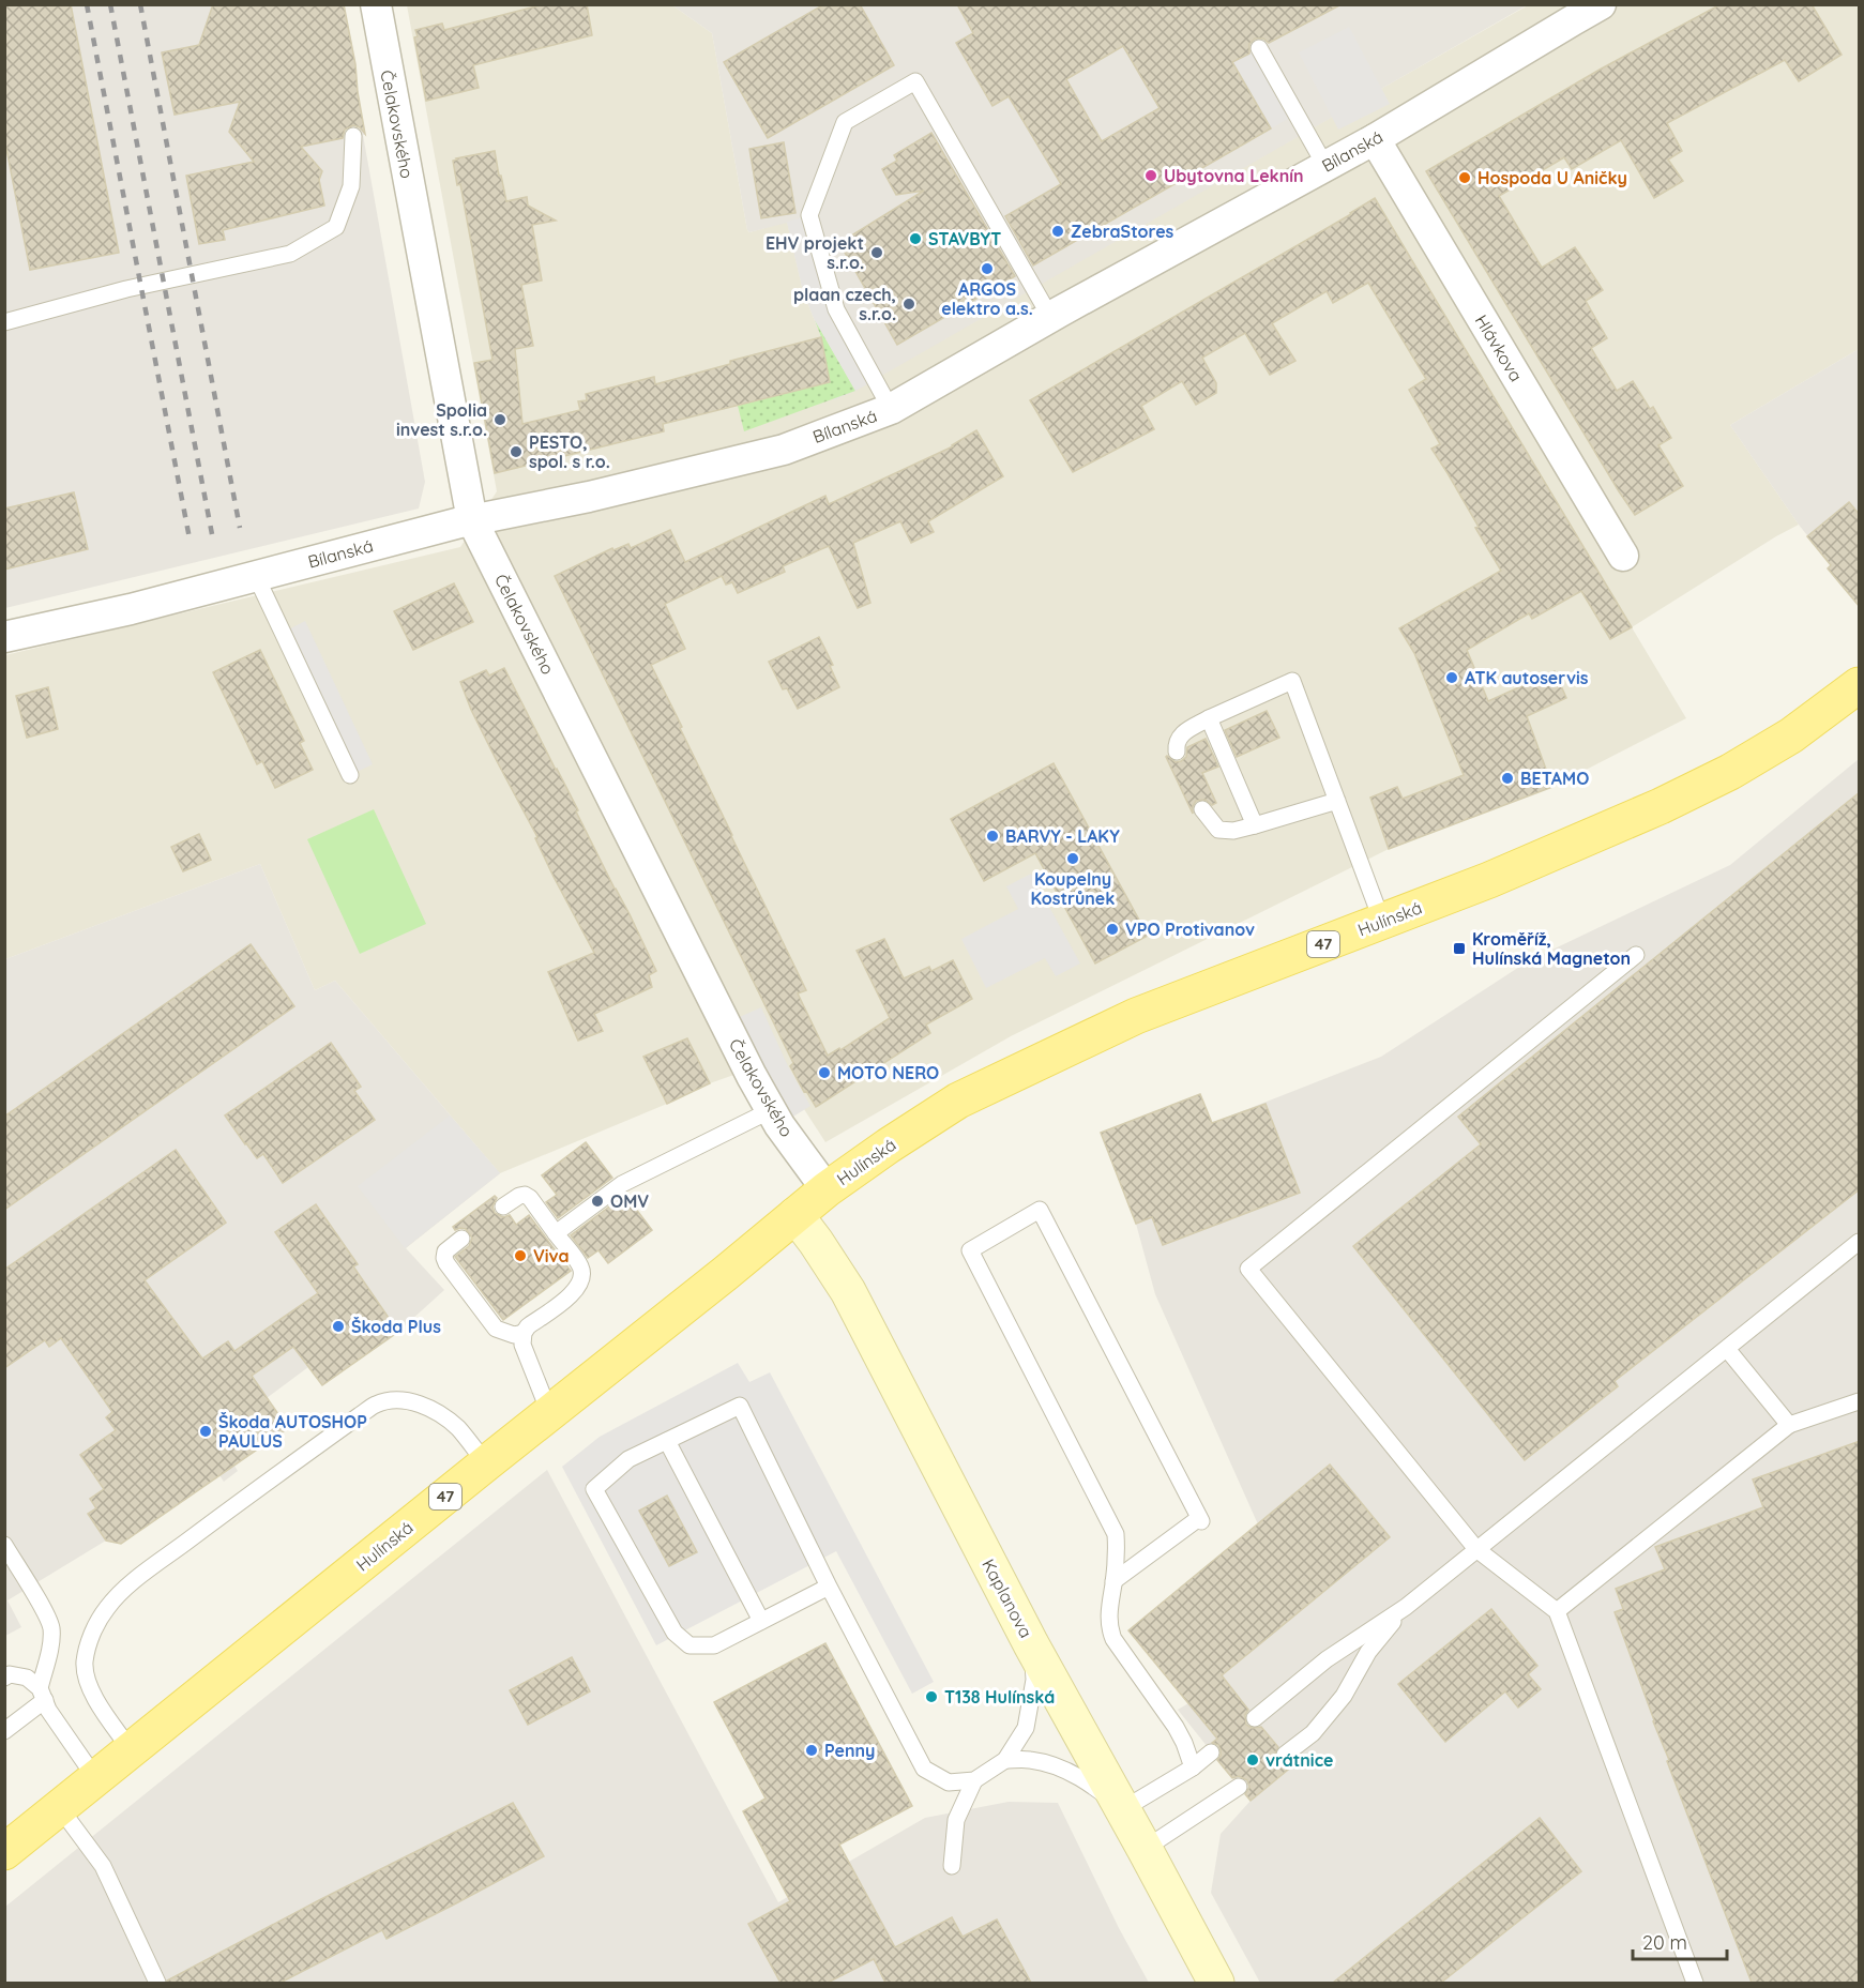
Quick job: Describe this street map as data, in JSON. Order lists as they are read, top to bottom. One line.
{"streets":{"main road":["Hulínská","47","Kaplanova"],"street":["Čelakovského","Bílanská","Hlávkova"]},"crossings":[["Čelakovského","Bílanská"],["Čelakovského","Hulínská"],["Bílanská","Hlávkova"],["Hulínská","Kaplanova"]],"places":{"other":["Ubytovna Leknín","Hospoda U Aničky","ZebraStores","STAVBYT","EHV projekt s.r.o.","ARGOS elektro a.s.","plaan czech, s.r.o.","Spolia invest s.r.o.","PESTO, spol. s r.o.","ATK autoservis","BETAMO","BARVY - LAKY","Koupelny Kostrůnek","VPO Protivanov","MOTO NERO","OMV","Viva","Škoda Plus","Škoda AUTOSHOP PAULUS","T138 Hulínská","Penny","vrátnice"],"transit":["Kroměříž, Hulínská Magneton"]},"scale_bar":"20 m"}
